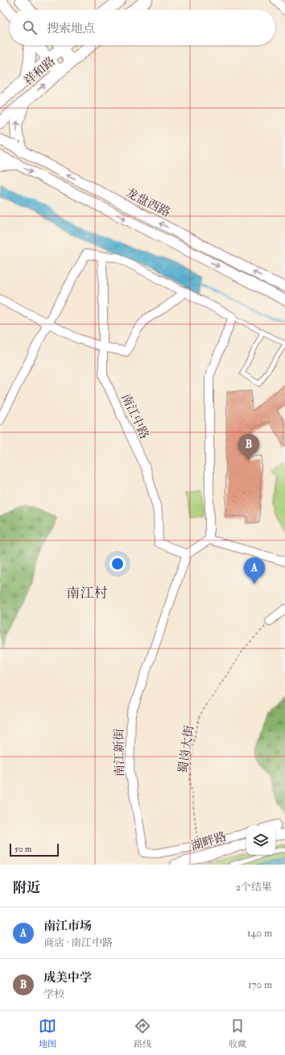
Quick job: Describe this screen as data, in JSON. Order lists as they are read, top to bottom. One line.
{"streets":{"main road":["祥和路"],"street":["龙盘西路","南江中路","南江新街","湖畔路"],"path":["蜀岗大街"]},"crossings":[["南江中路","南江新街"],["蜀岗大街","南江新街"]],"districts":["南江村"],"scale_bar":"50 m","page":{"search":"搜索地点","pins":["B","A"],"scale":"50 m","heading":["附近","2个结果"],"list":[{"mark":"A","name":"南江市场","note":"商店 · 南江中路","value":"140 m"},{"mark":"B","name":"成美中学","note":"学校","value":"170 m"}],"nav":["地图","路线","收藏"]}}
